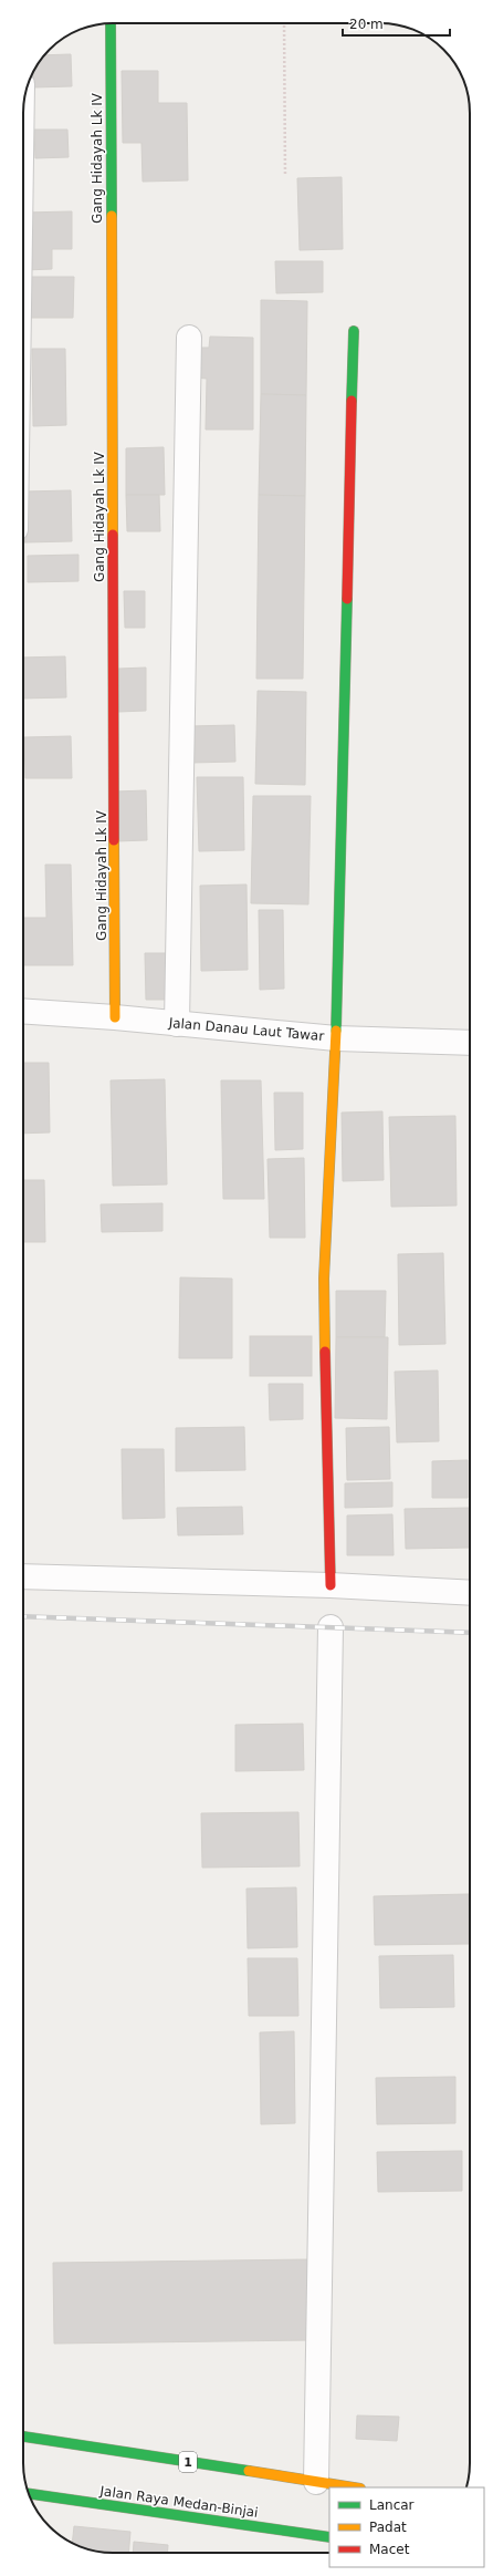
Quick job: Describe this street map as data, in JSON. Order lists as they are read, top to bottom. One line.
{"streets":{"street":["Gang Hidayah Lk IV","Jalan Danau Laut Tawar","1","Jalan Raya Medan-Binjai"]},"crossings":[["Gang Hidayah Lk IV","Jalan Danau Laut Tawar"]],"legend":["Lancar","Padat","Macet"],"scale_bar":"20 m"}
